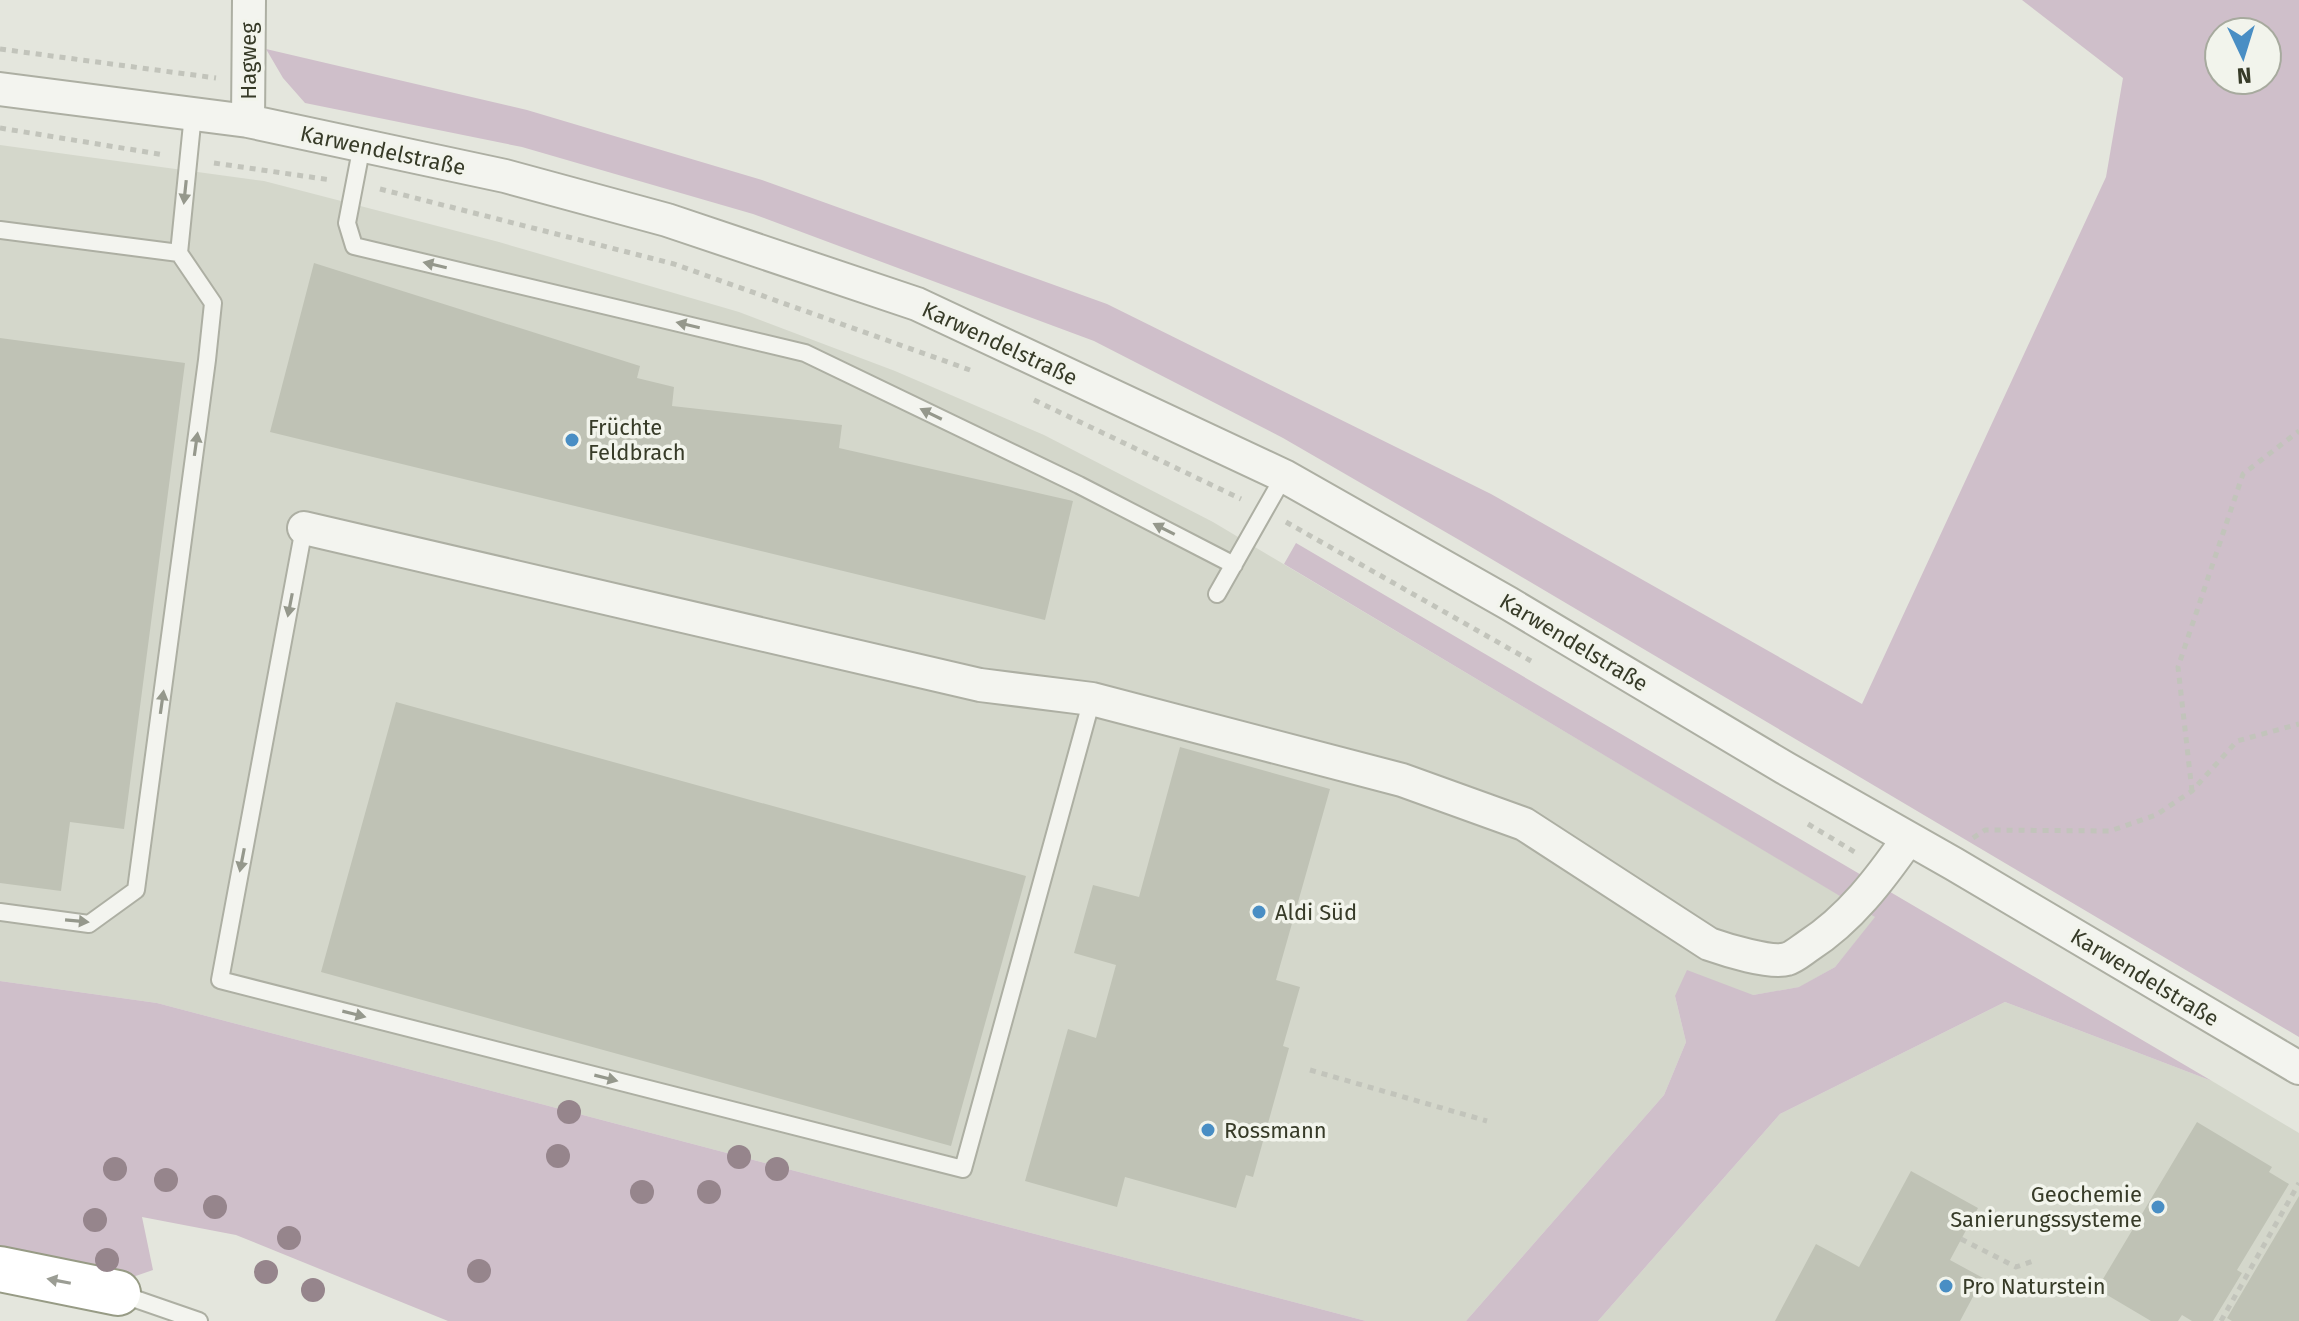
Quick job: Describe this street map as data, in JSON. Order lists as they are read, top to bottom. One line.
{"streets":{"street":["Hagweg","Karwendelstraße"]},"crossings":[["Hagweg","Karwendelstraße"]],"places":["Früchte Feldbrach","Aldi Süd","Rossmann","Geochemie Sanierungssysteme","Pro Naturstein"],"north":"bottom"}
